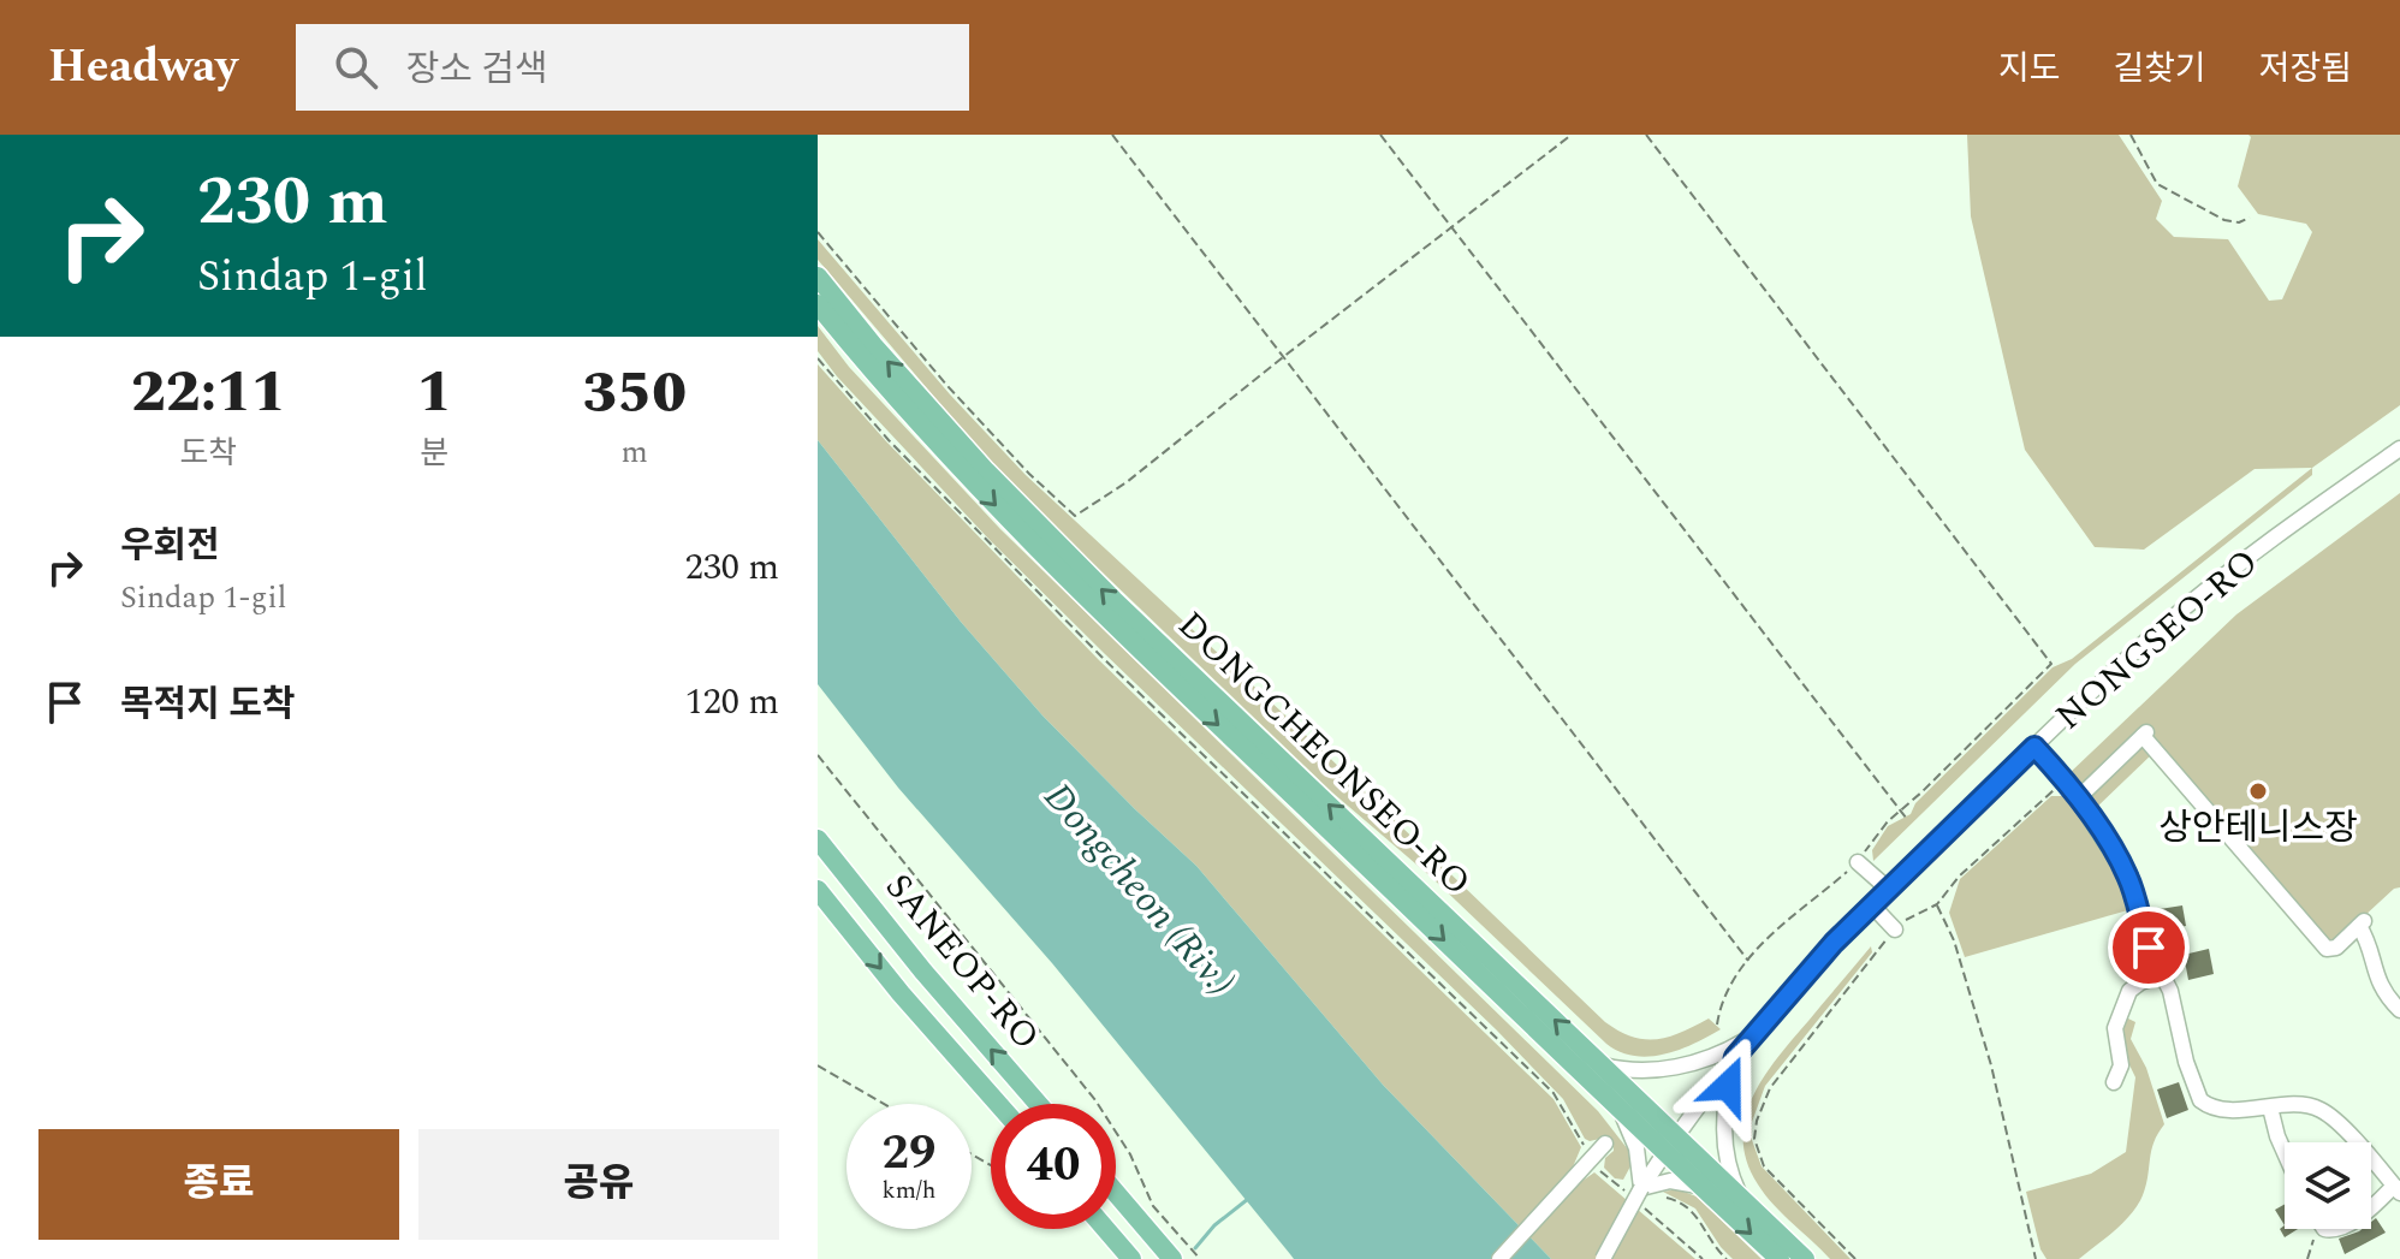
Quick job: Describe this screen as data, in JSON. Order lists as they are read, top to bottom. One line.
{"streets":{"main road":["DONGCHEONSEO-RO","SANEOP-RO"],"street":["NONGSEO-RO"]},"crossings":[["NONGSEO-RO","DONGCHEONSEO-RO"]],"water":["Dongcheon (Riv.)"],"places":["상안테니스장"],"page":{"header":"Headway","search":"장소 검색","nav":["지도","길찾기","저장됨"],"turn":["230 m","Sindap 1-gil"],"eta":["22:11","도착","1","분","350","m"],"list":[{"name":"우회전","note":"Sindap 1-gil","value":"230 m"},{"name":"목적지 도착","value":"120 m"}],"speed":"29 km/h","limit":"40","buttons":["종료","공유"]}}
